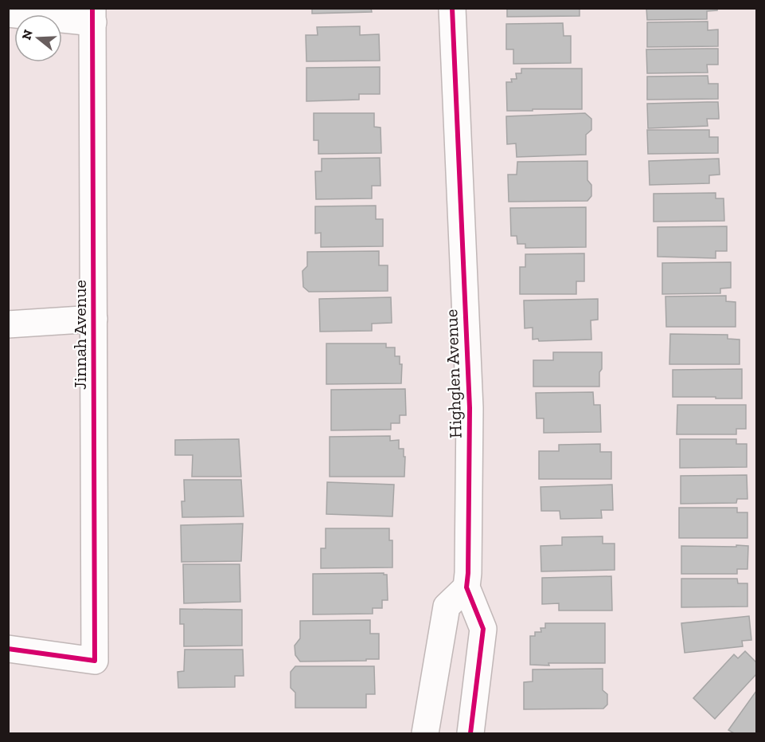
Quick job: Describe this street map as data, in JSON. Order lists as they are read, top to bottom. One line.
{"streets":{"street":["Jinnah Avenue","Highglen Avenue"]},"north":"left"}
